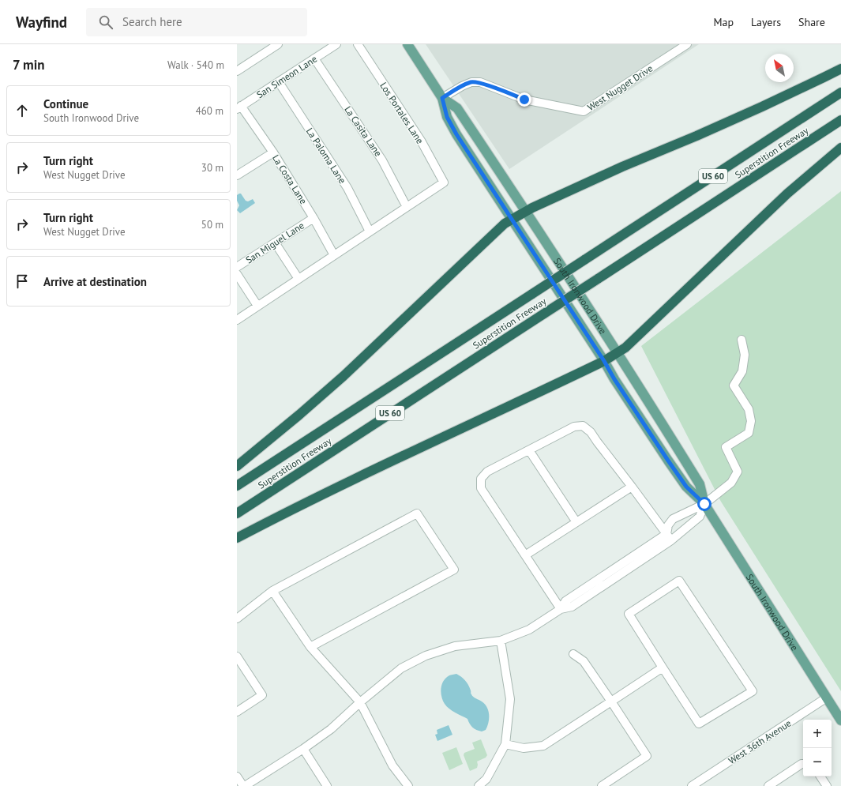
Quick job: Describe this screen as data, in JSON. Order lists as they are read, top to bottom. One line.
{"streets":{"highway":["Superstition Freeway","US 60"],"main road":["South Ironwood Drive"],"street":["San Simeon Lane","West Nugget Drive","Los Portales Lane","La Casita Lane","La Paloma Lane","La Costa Lane","San Miguel Lane","West 36th Avenue"]},"crossings":[["San Simeon Lane","La Casita Lane"],["San Simeon Lane","La Paloma Lane"],["San Simeon Lane","La Costa Lane"],["West Nugget Drive","South Ironwood Drive"],["Los Portales Lane","La Casita Lane"],["La Costa Lane","San Miguel Lane"],["South Ironwood Drive","West 36th Avenue"]],"north":"top left","page":{"header":"Wayfind","search":"Search here","nav":["Map","Layers","Share"],"heading":["7 min","Walk · 540 m"],"list":[["Continue","South Ironwood Drive","460 m"],["Turn right","West Nugget Drive","30 m"],["Turn right","West Nugget Drive","50 m"],"Arrive at destination"],"map_buttons":["+","−"]}}
